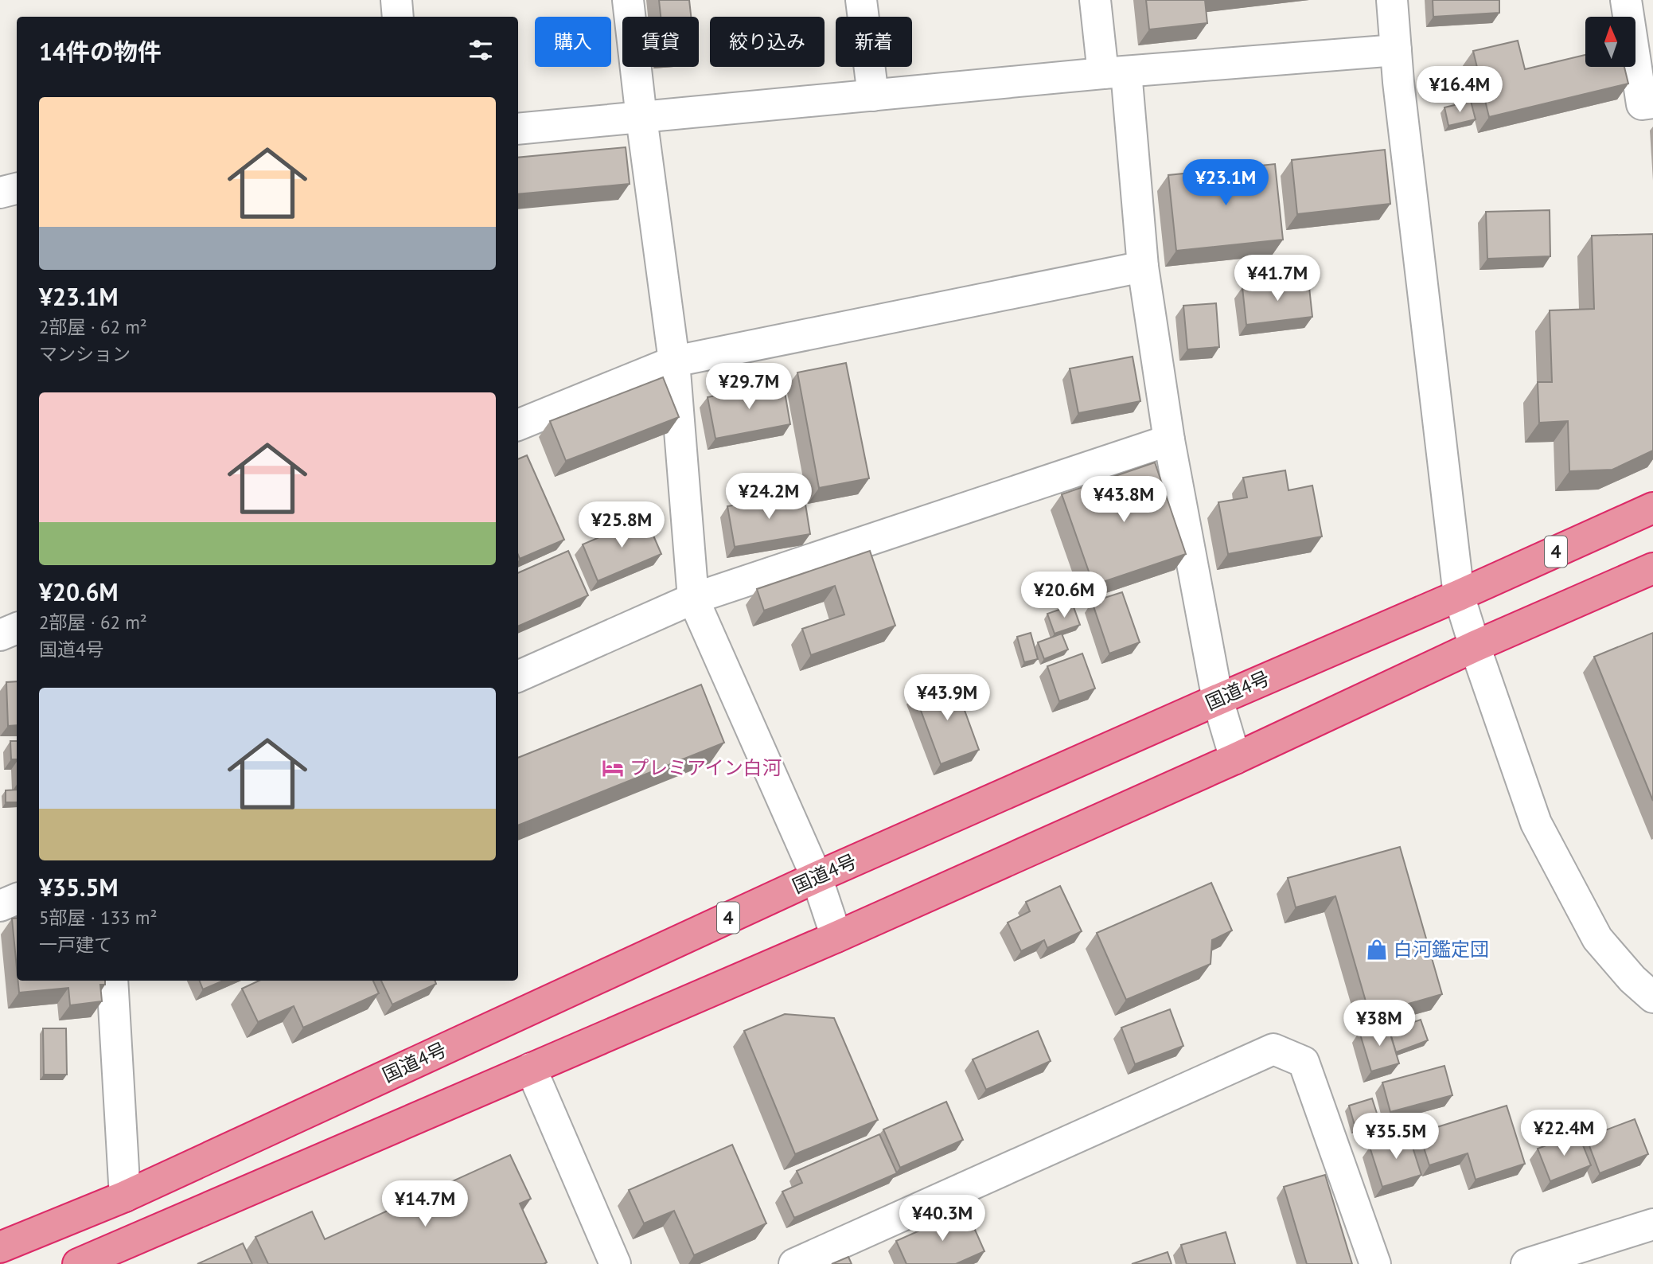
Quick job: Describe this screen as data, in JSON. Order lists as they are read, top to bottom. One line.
{"streets":{"highway":["4","国道4号"]},"places":{"hotel":["プレミアイン白河"],"shop":["白河鑑定団"]},"north":"top","page":{"chip":["購入","賃貸","絞り込み","新着"],"heading":"14件の物件","price":["¥16.4M","¥23.1M","¥41.7M","¥29.7M","¥24.2M","¥43.8M","¥25.8M","¥20.6M","¥43.9M","¥38M","¥22.4M","¥35.5M","¥14.7M","¥40.3M"],"list":[{"name":"¥23.1M","note":"2部屋 · 62 m² · マンション"},{"name":"¥20.6M","note":"2部屋 · 62 m² · 国道4号"},{"name":"¥35.5M","note":"5部屋 · 133 m² · 一戸建て"}]}}
